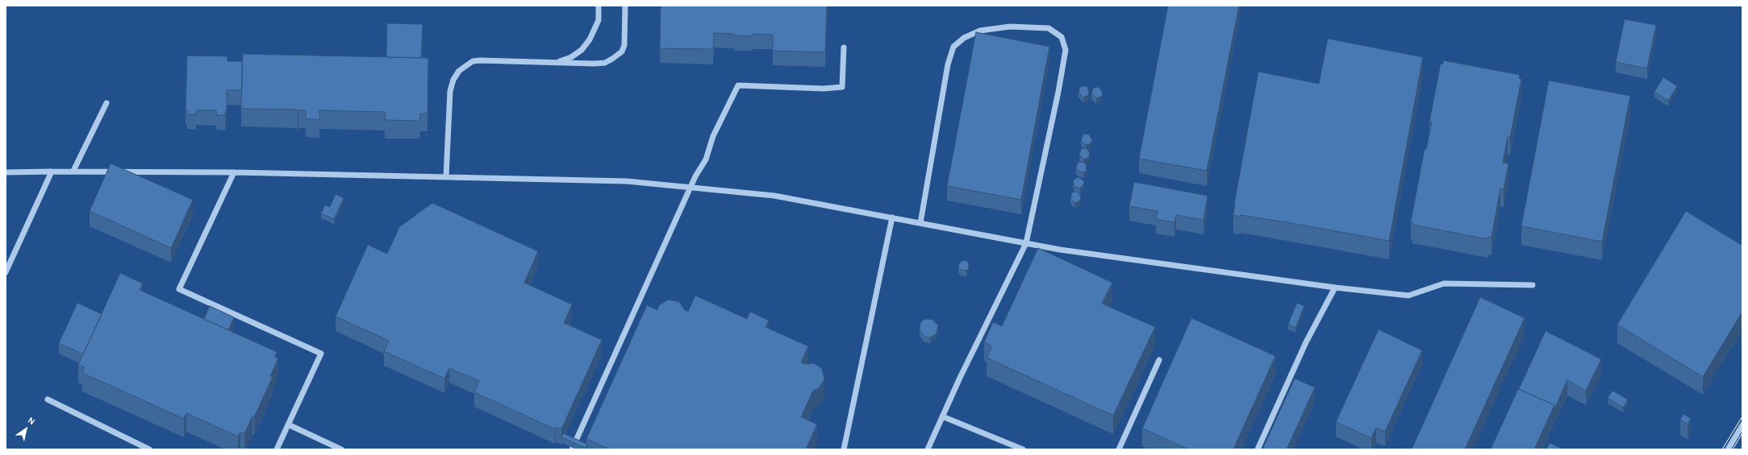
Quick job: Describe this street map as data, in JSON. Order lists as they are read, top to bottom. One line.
{"north":"top right"}
